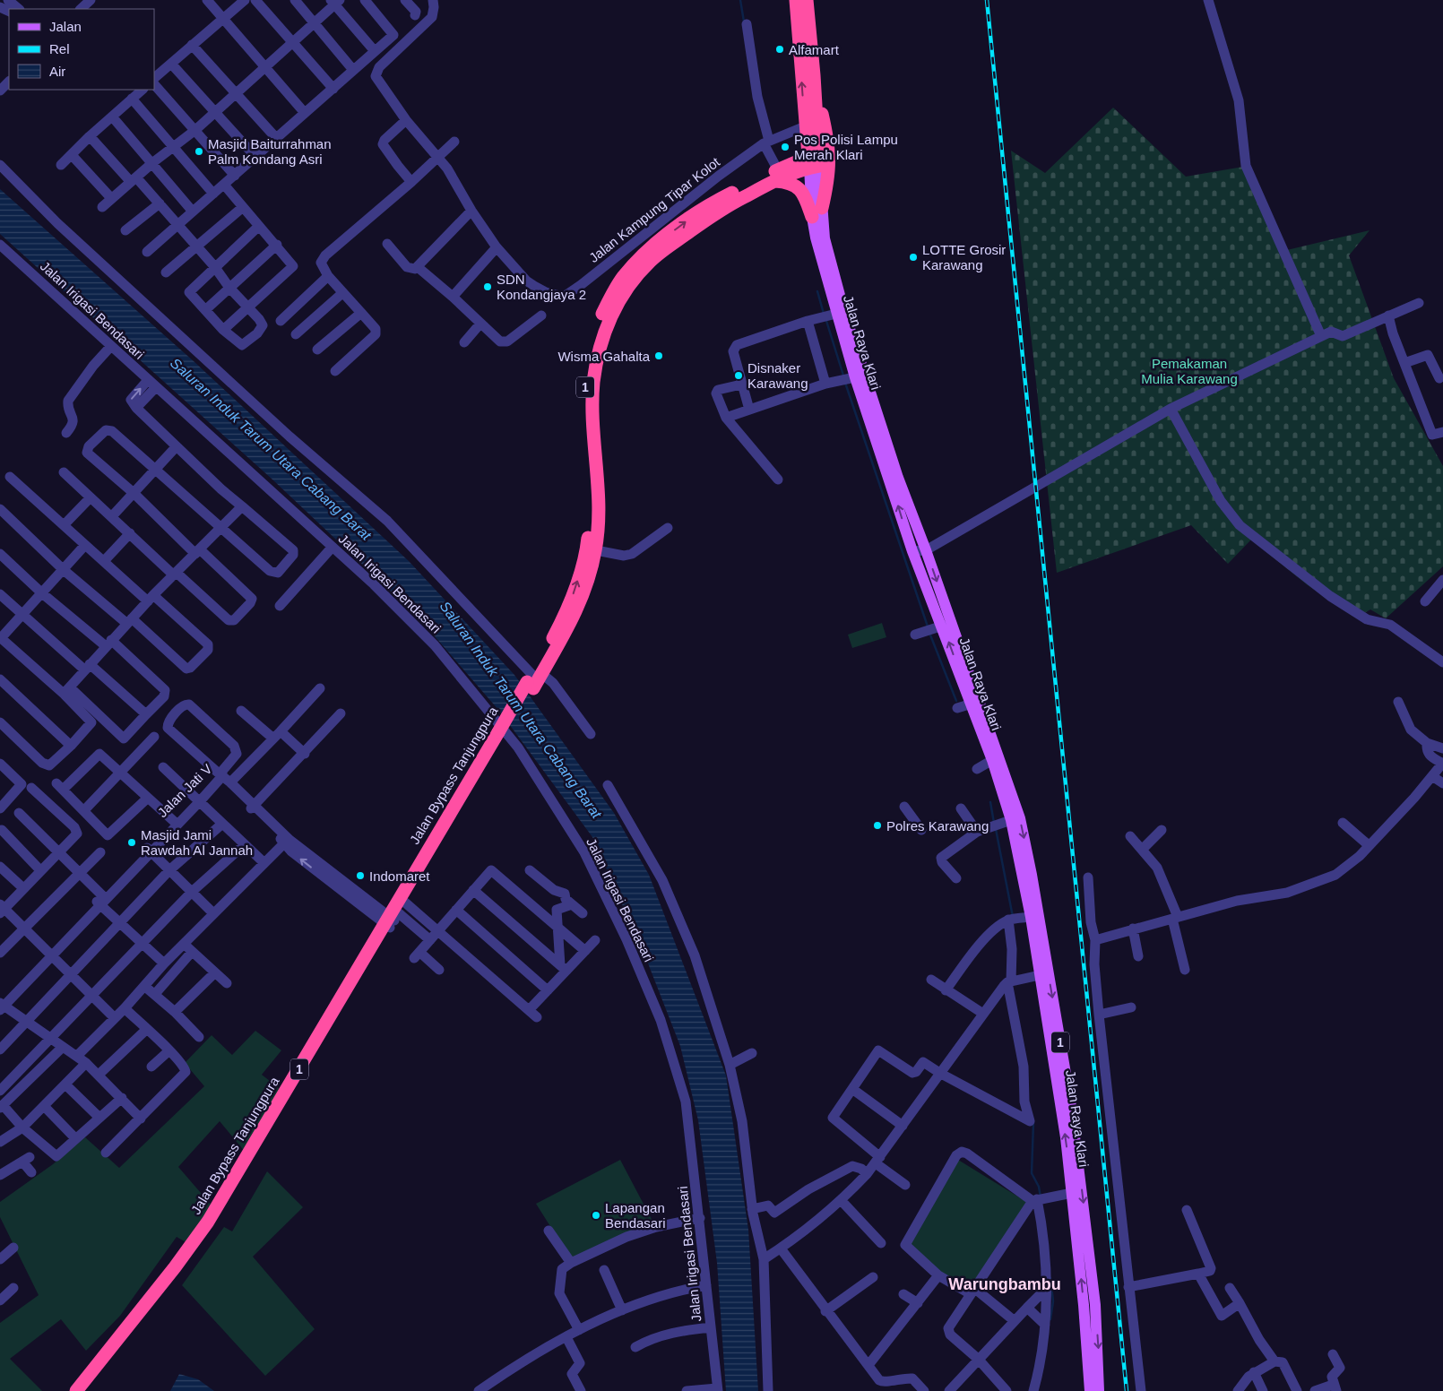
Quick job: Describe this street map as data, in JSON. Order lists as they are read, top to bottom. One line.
{"streets":{"highway":["Jalan Raya Klari","1","Jalan Bypass Tanjungpura"],"street":["Jalan Kampung Tipar Kolot","Jalan Irigasi Bendasari","Jalan Jati V"]},"crossings":[["Jalan Kampung Tipar Kolot","Jalan Raya Klari"],["Jalan Raya Klari","Jalan Bypass Tanjungpura"]],"districts":["Warungbambu"],"water":["Saluran Induk Tarum Utara Cabang Barat"],"parks":["Pemakaman Mulia Karawang"],"places":["Alfamart","Pos Polisi Lampu Merah Klari","Masjid Baiturrahman Palm Kondang Asri","LOTTE Grosir Karawang","SDN Kondangjaya 2","Wisma Gahalta","Disnaker Karawang","Polres Karawang","Masjid Jami Rawdah Al Jannah","Indomaret","Lapangan Bendasari"],"legend":["Jalan","Rel","Air"]}
